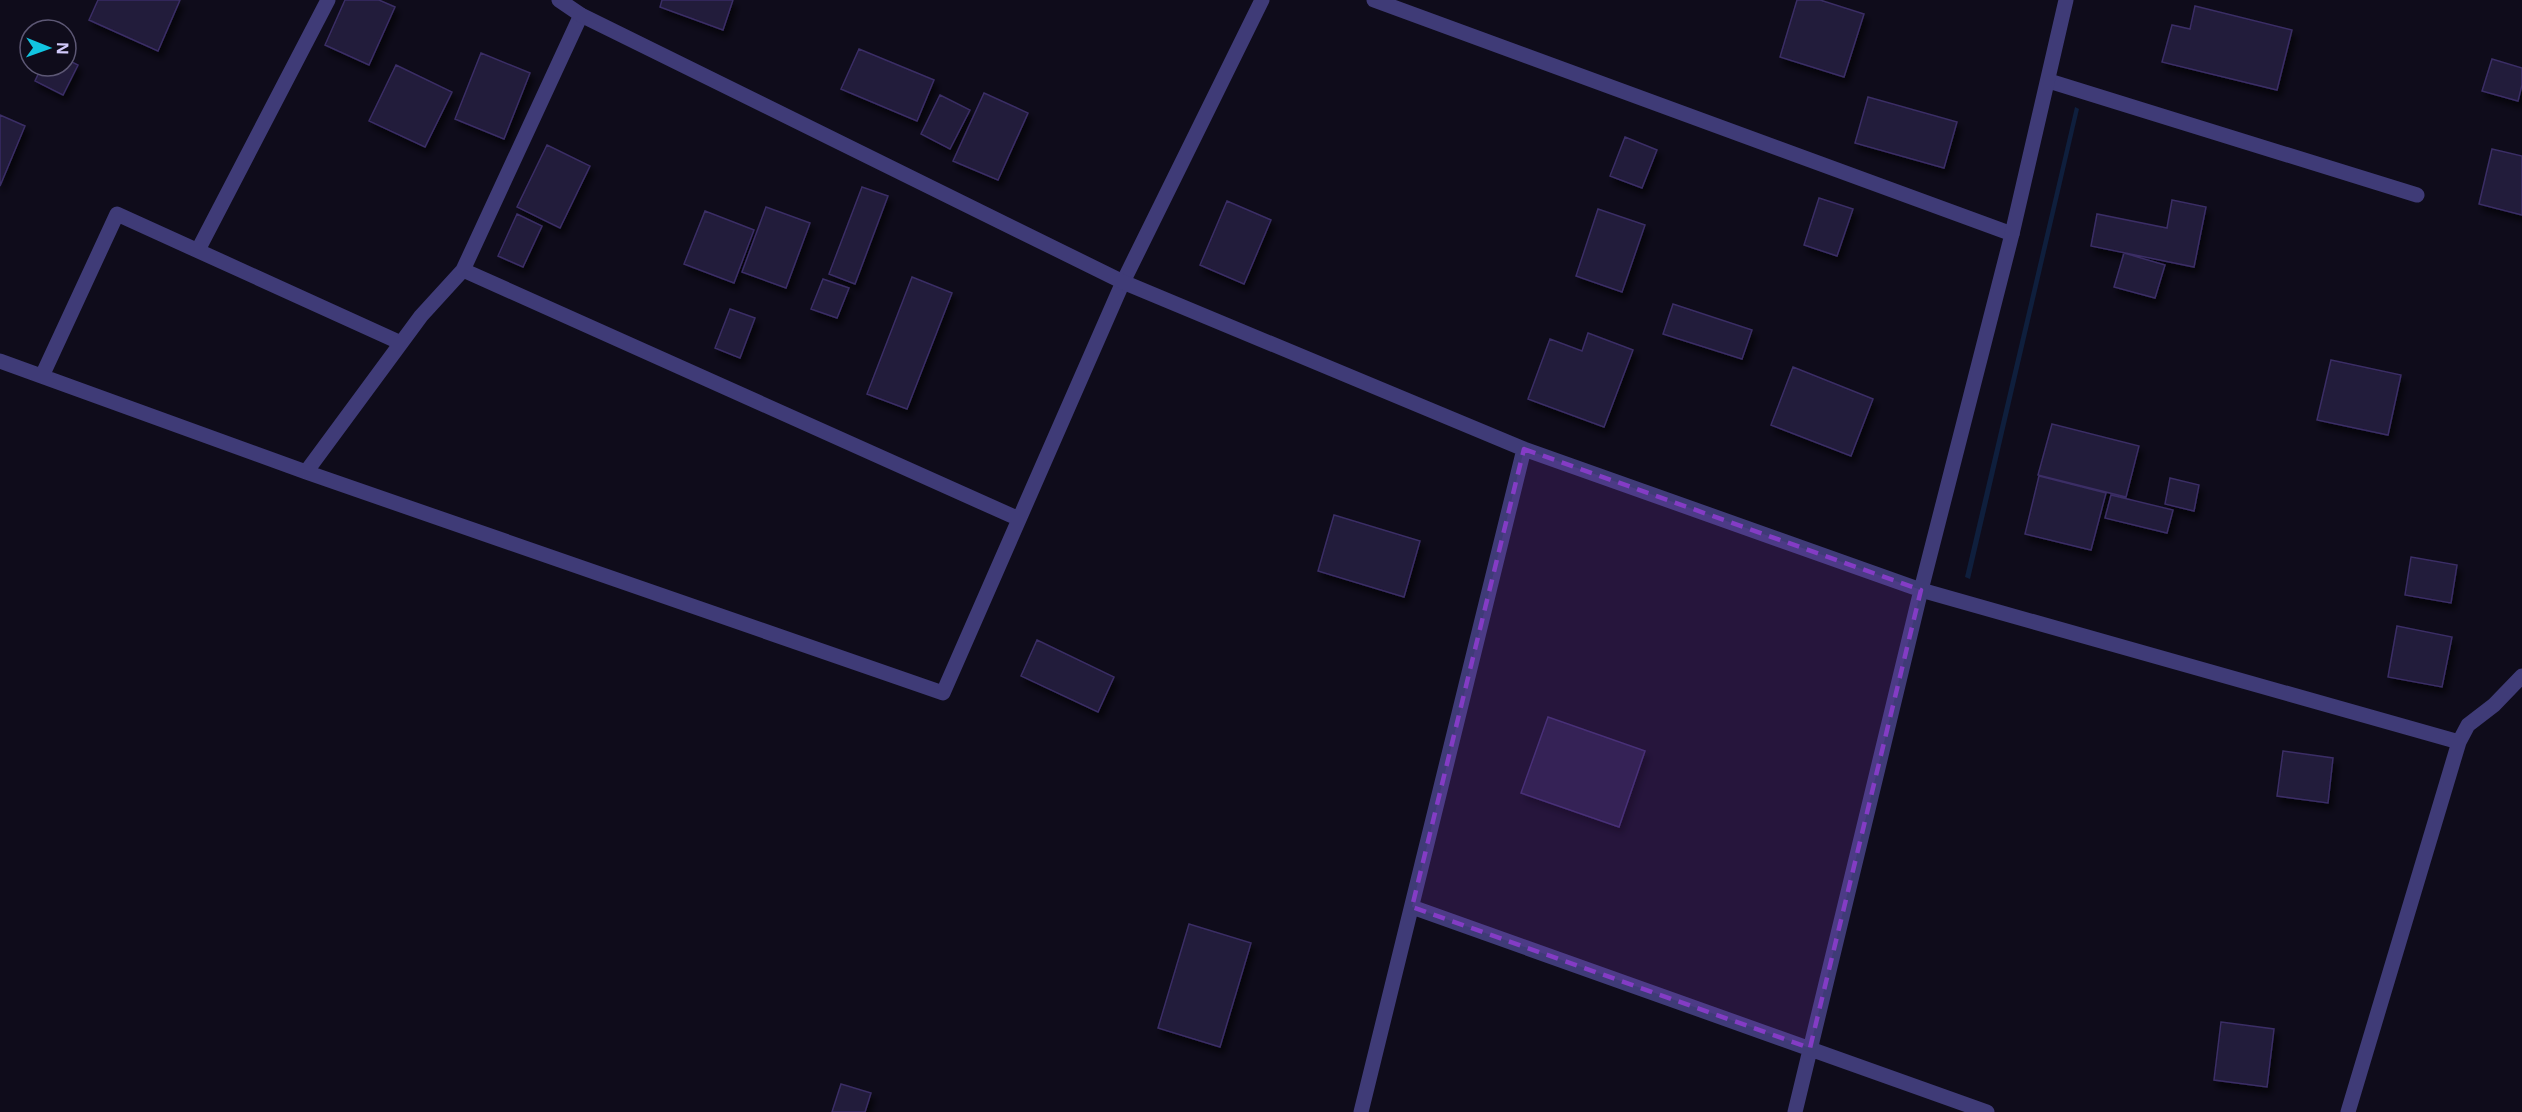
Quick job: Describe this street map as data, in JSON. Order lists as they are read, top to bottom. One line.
{"north":"right"}
